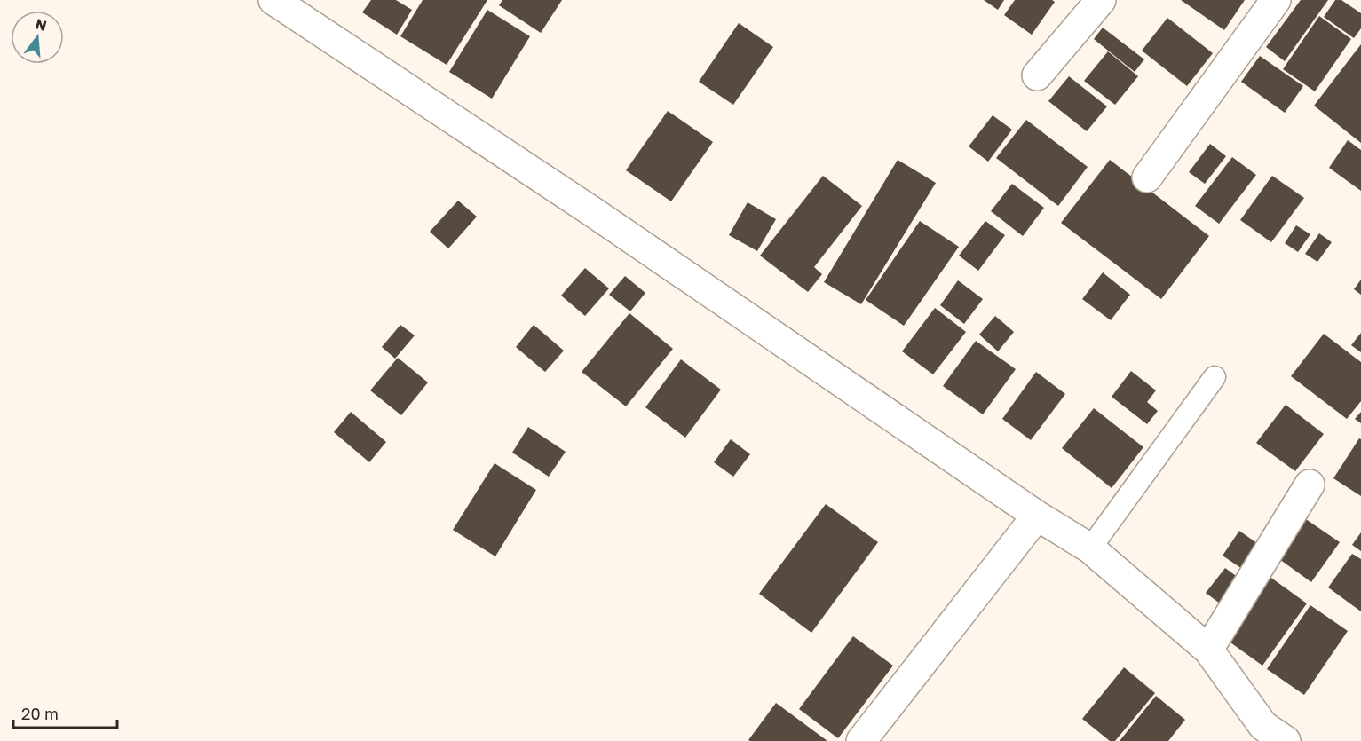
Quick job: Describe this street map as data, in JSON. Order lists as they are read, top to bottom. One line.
{"scale_bar":"20 m","north":"top"}
